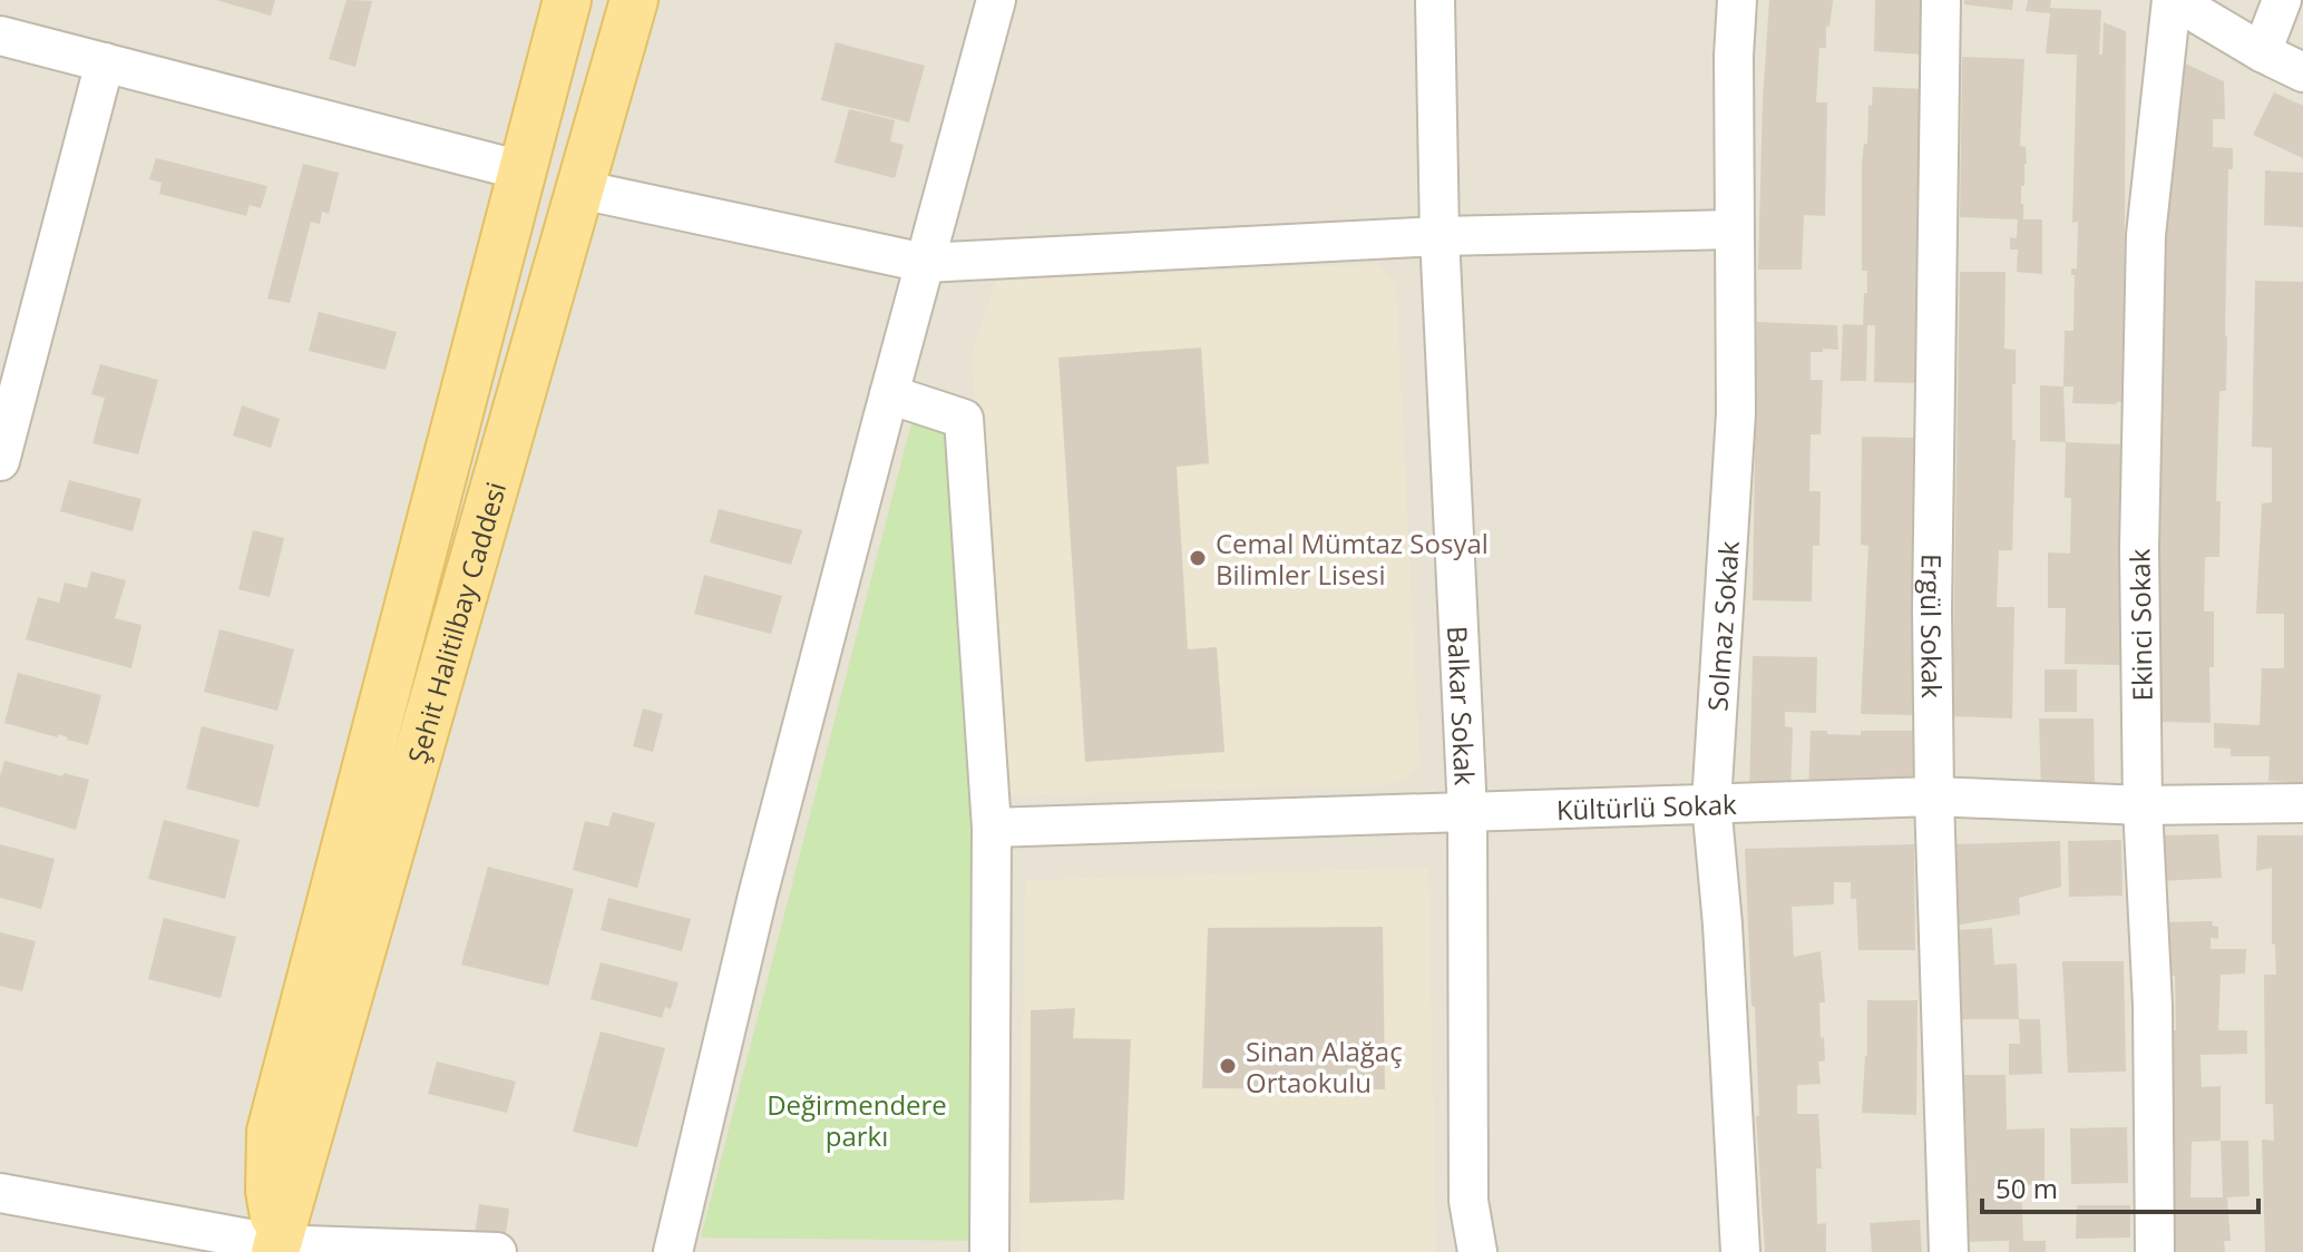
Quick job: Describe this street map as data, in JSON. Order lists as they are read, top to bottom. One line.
{"streets":{"main road":["Şehit Halitilbay Caddesi"],"street":["Ekinci Sokak","Solmaz Sokak","Ergül Sokak","Balkar Sokak","Kültürlü Sokak"]},"crossings":[["Ekinci Sokak","Kültürlü Sokak"],["Solmaz Sokak","Kültürlü Sokak"],["Ergül Sokak","Kültürlü Sokak"],["Balkar Sokak","Kültürlü Sokak"]],"parks":["Değirmendere parkı"],"places":["Cemal Mümtaz Sosyal Bilimler Lisesi","Sinan Alağaç Ortaokulu"],"scale_bar":"50 m"}
